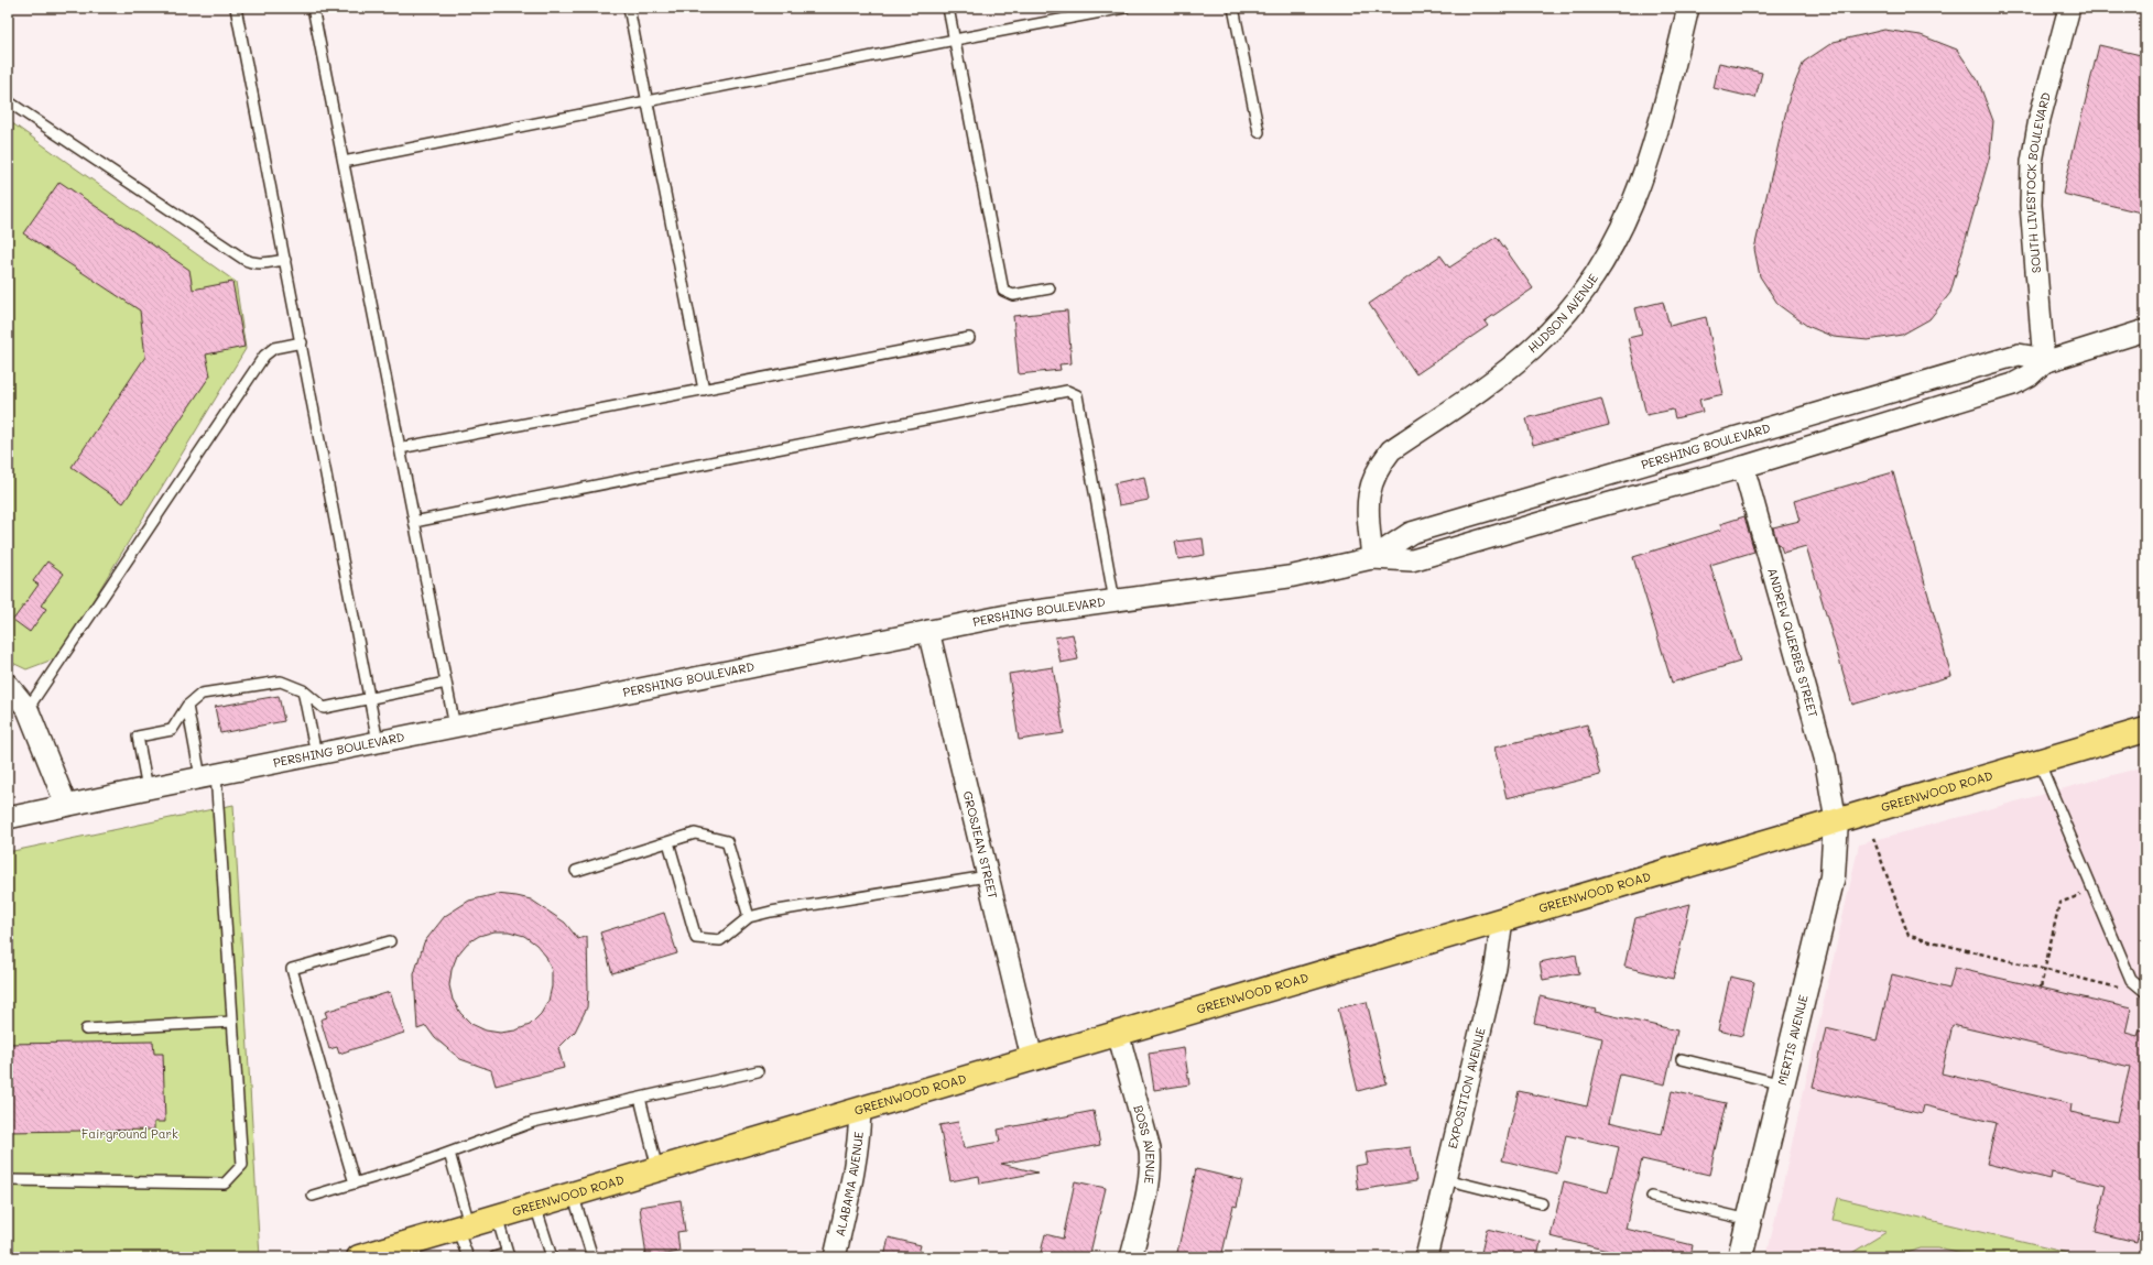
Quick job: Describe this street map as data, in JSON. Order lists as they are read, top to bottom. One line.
{"streets":{"main road":["GREENWOOD ROAD"],"street":["SOUTH LIVESTOCK BOULEVARD","HUDSON AVENUE","PERSHING BOULEVARD","ANDREW QUERBES STREET","GROSJEAN STREET","MERTIS AVENUE","EXPOSITION AVENUE","BOSS AVENUE","ALABAMA AVENUE"]},"crossings":[["SOUTH LIVESTOCK BOULEVARD","PERSHING BOULEVARD"],["HUDSON AVENUE","PERSHING BOULEVARD"],["PERSHING BOULEVARD","ANDREW QUERBES STREET"],["PERSHING BOULEVARD","GROSJEAN STREET"],["ANDREW QUERBES STREET","GREENWOOD ROAD"],["ANDREW QUERBES STREET","MERTIS AVENUE"],["GREENWOOD ROAD","GROSJEAN STREET"],["GREENWOOD ROAD","MERTIS AVENUE"],["GREENWOOD ROAD","EXPOSITION AVENUE"],["GREENWOOD ROAD","BOSS AVENUE"],["GREENWOOD ROAD","ALABAMA AVENUE"]],"parks":["Fairground Park"]}
